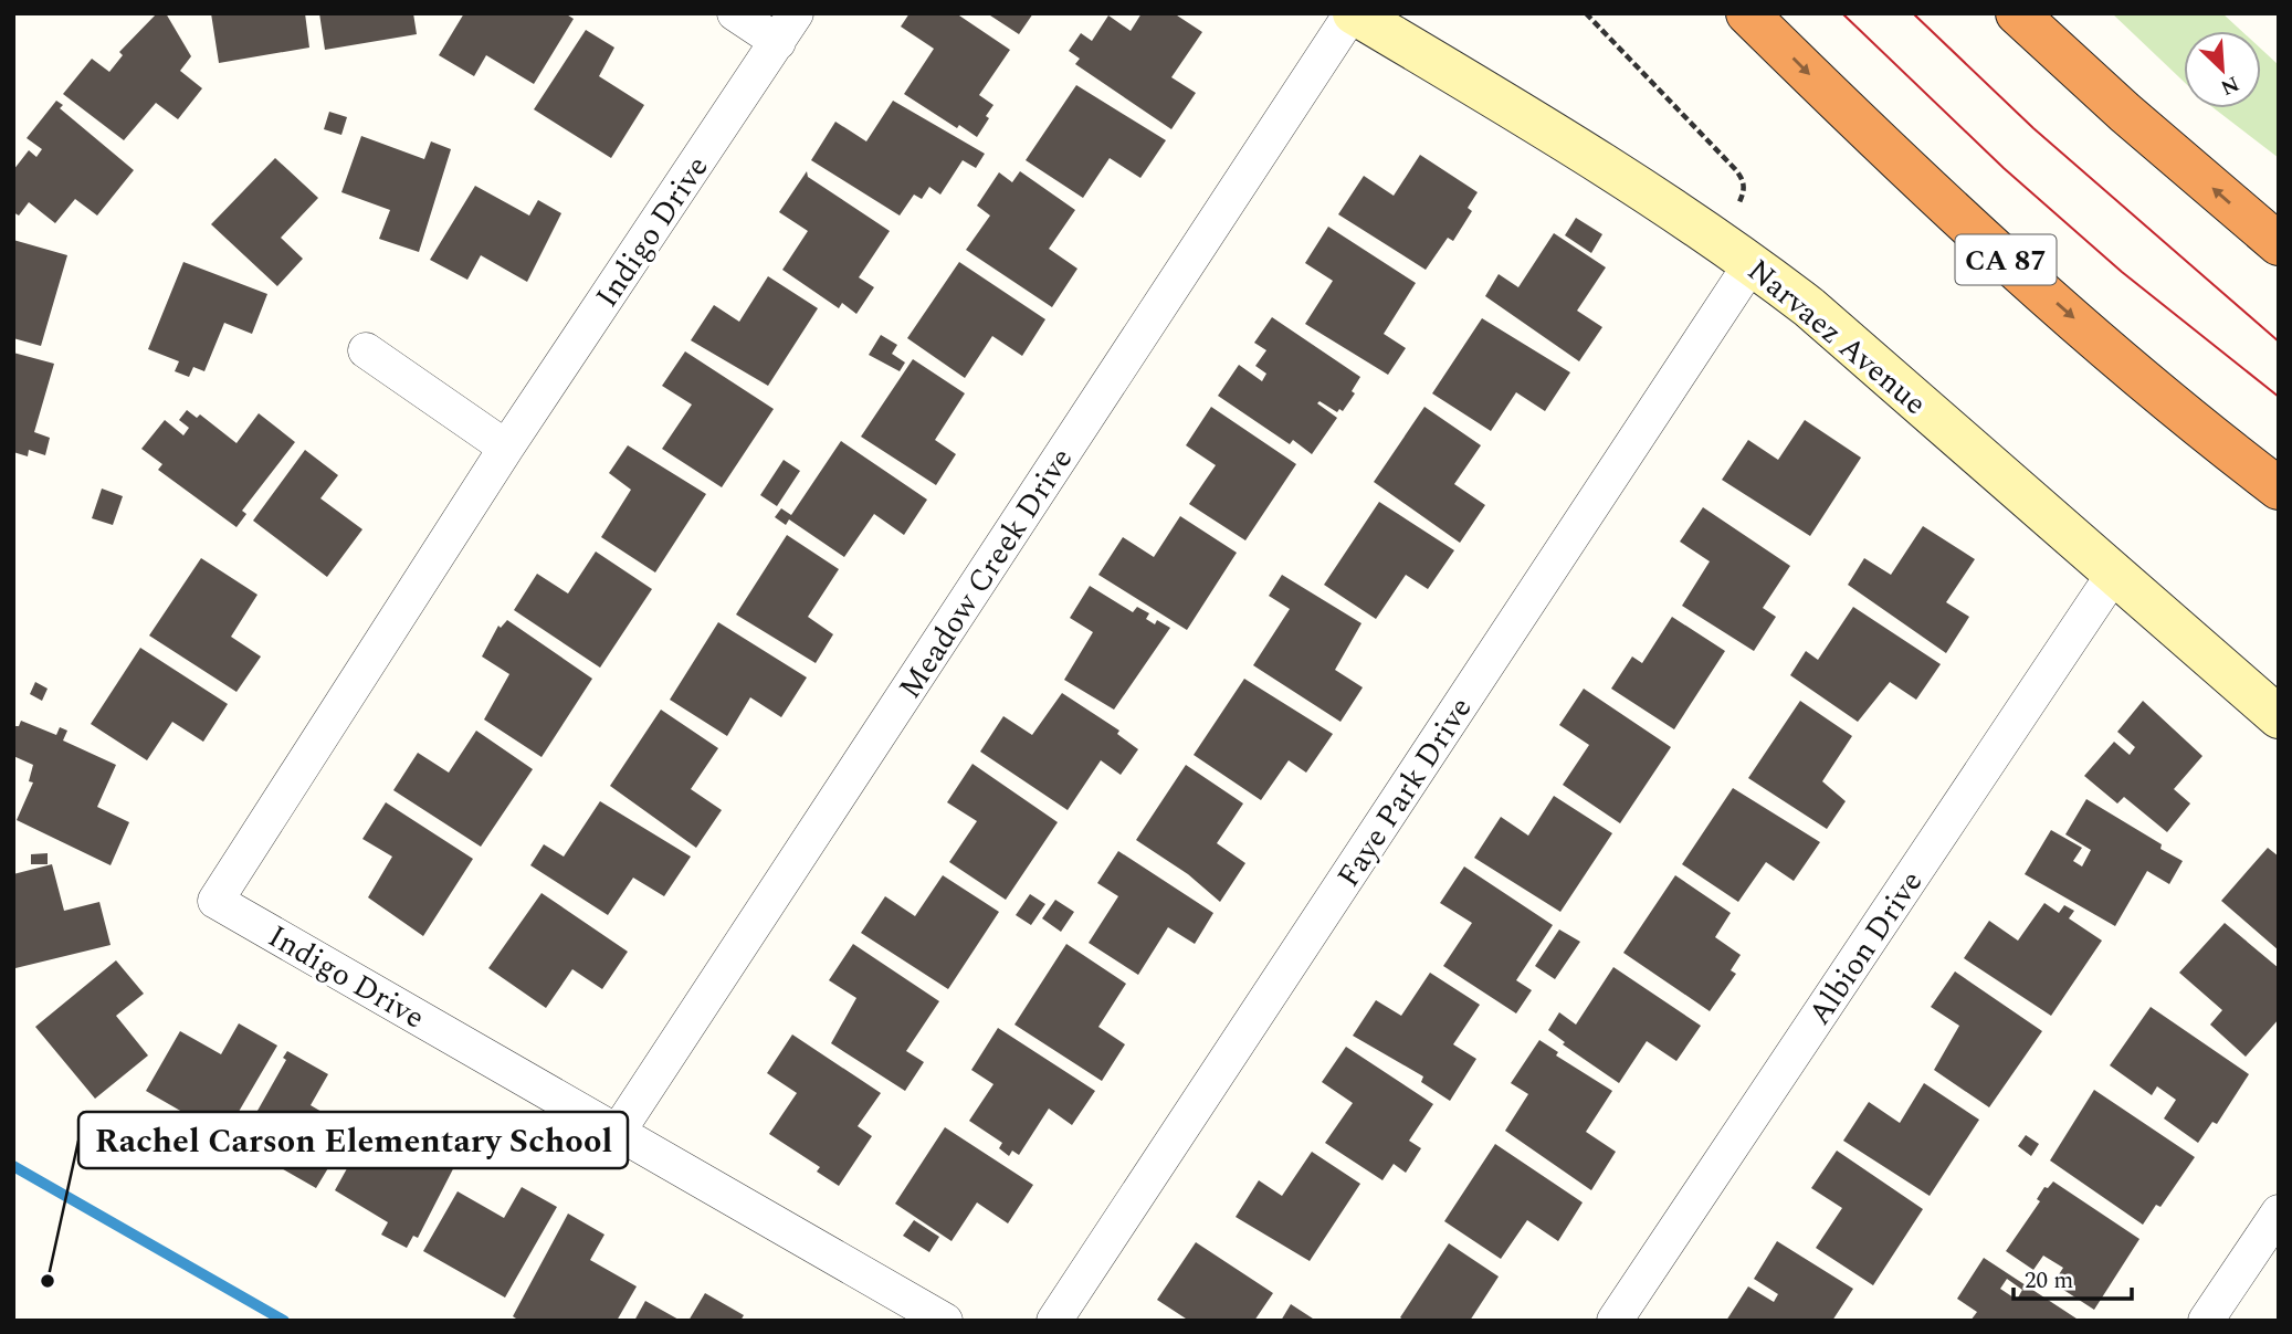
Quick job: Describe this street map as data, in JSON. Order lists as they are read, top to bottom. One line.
{"streets":{"highway":["CA 87"],"street":["Indigo Drive","Narvaez Avenue","Meadow Creek Drive","Faye Park Drive","Albion Drive"]},"crossings":[["Indigo Drive","Meadow Creek Drive"],["Narvaez Avenue","Meadow Creek Drive"],["Narvaez Avenue","Faye Park Drive"],["Narvaez Avenue","Albion Drive"]],"places":["Rachel Carson Elementary School"],"scale_bar":"20 m","north":"bottom right"}
